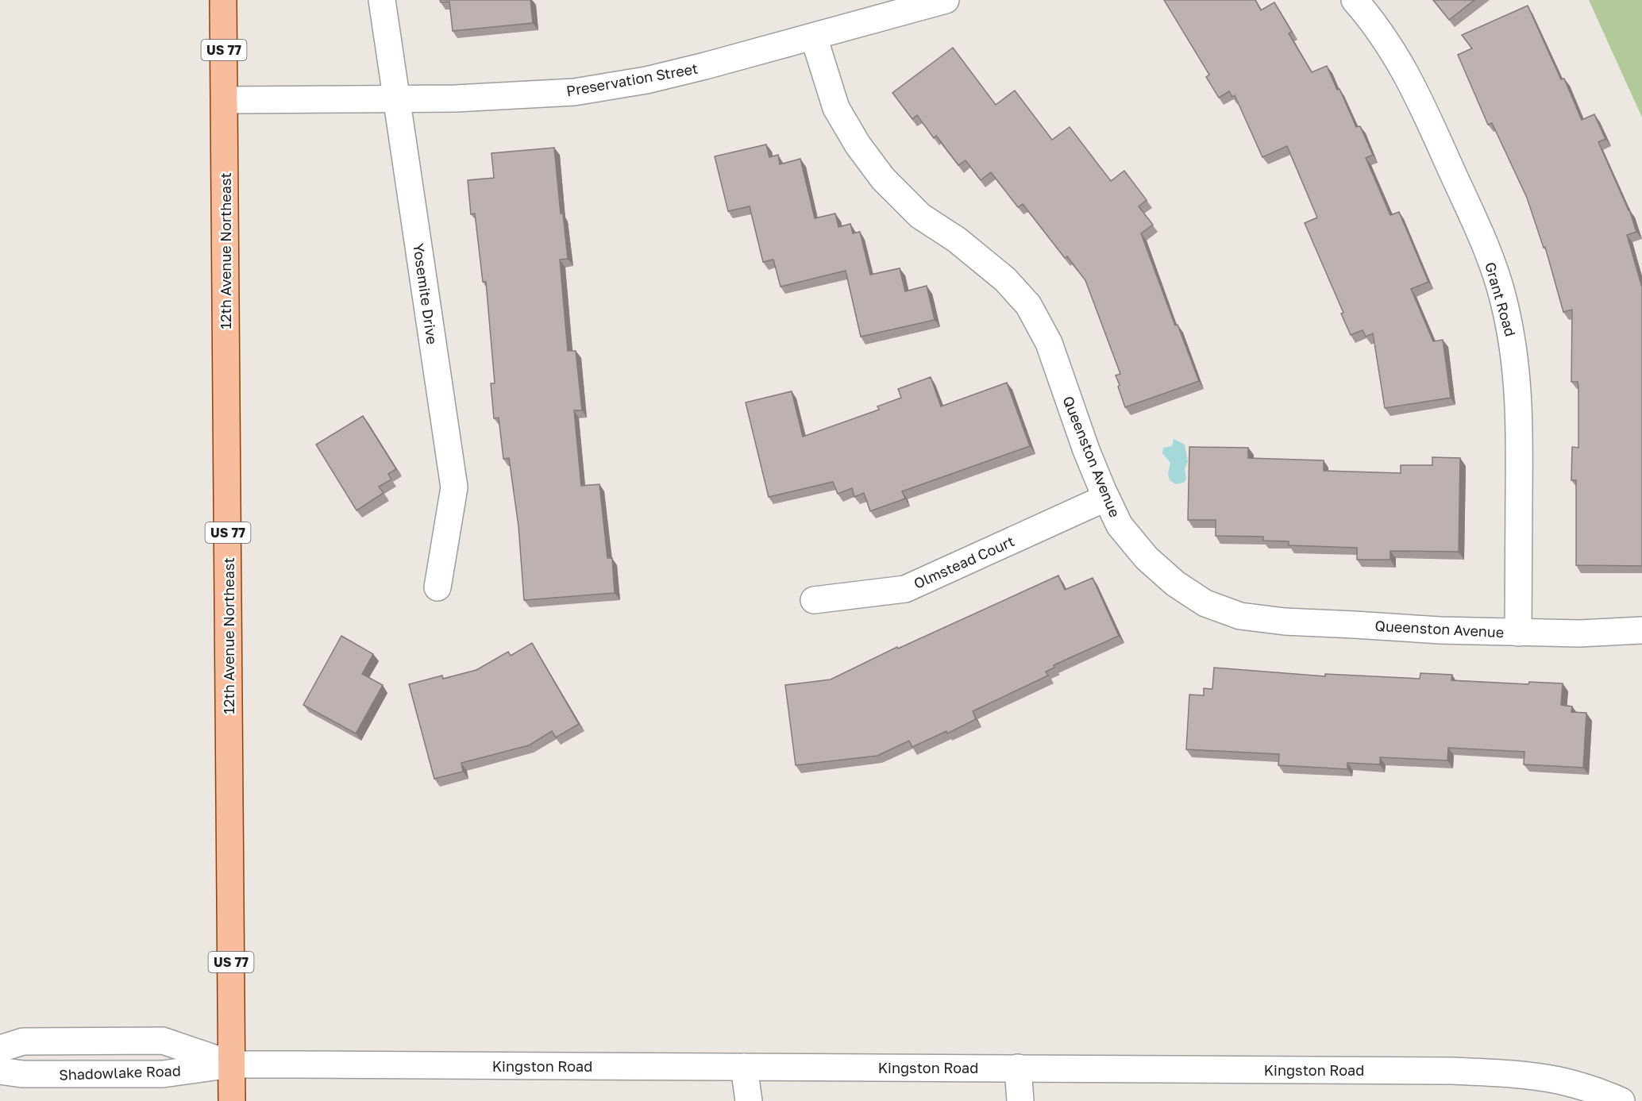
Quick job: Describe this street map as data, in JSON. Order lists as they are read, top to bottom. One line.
{"streets":{"main road":["US 77","12th Avenue Northeast"],"street":["Preservation Street","Yosemite Drive","Grant Road","Queenston Avenue","Olmstead Court","Kingston Road","Shadowlake Road"]},"crossings":[["Preservation Street","12th Avenue Northeast"],["Preservation Street","Yosemite Drive"],["Preservation Street","Queenston Avenue"],["12th Avenue Northeast","Kingston Road"],["12th Avenue Northeast","Shadowlake Road"],["Grant Road","Queenston Avenue"],["Queenston Avenue","Olmstead Court"],["Kingston Road","Shadowlake Road"]]}
